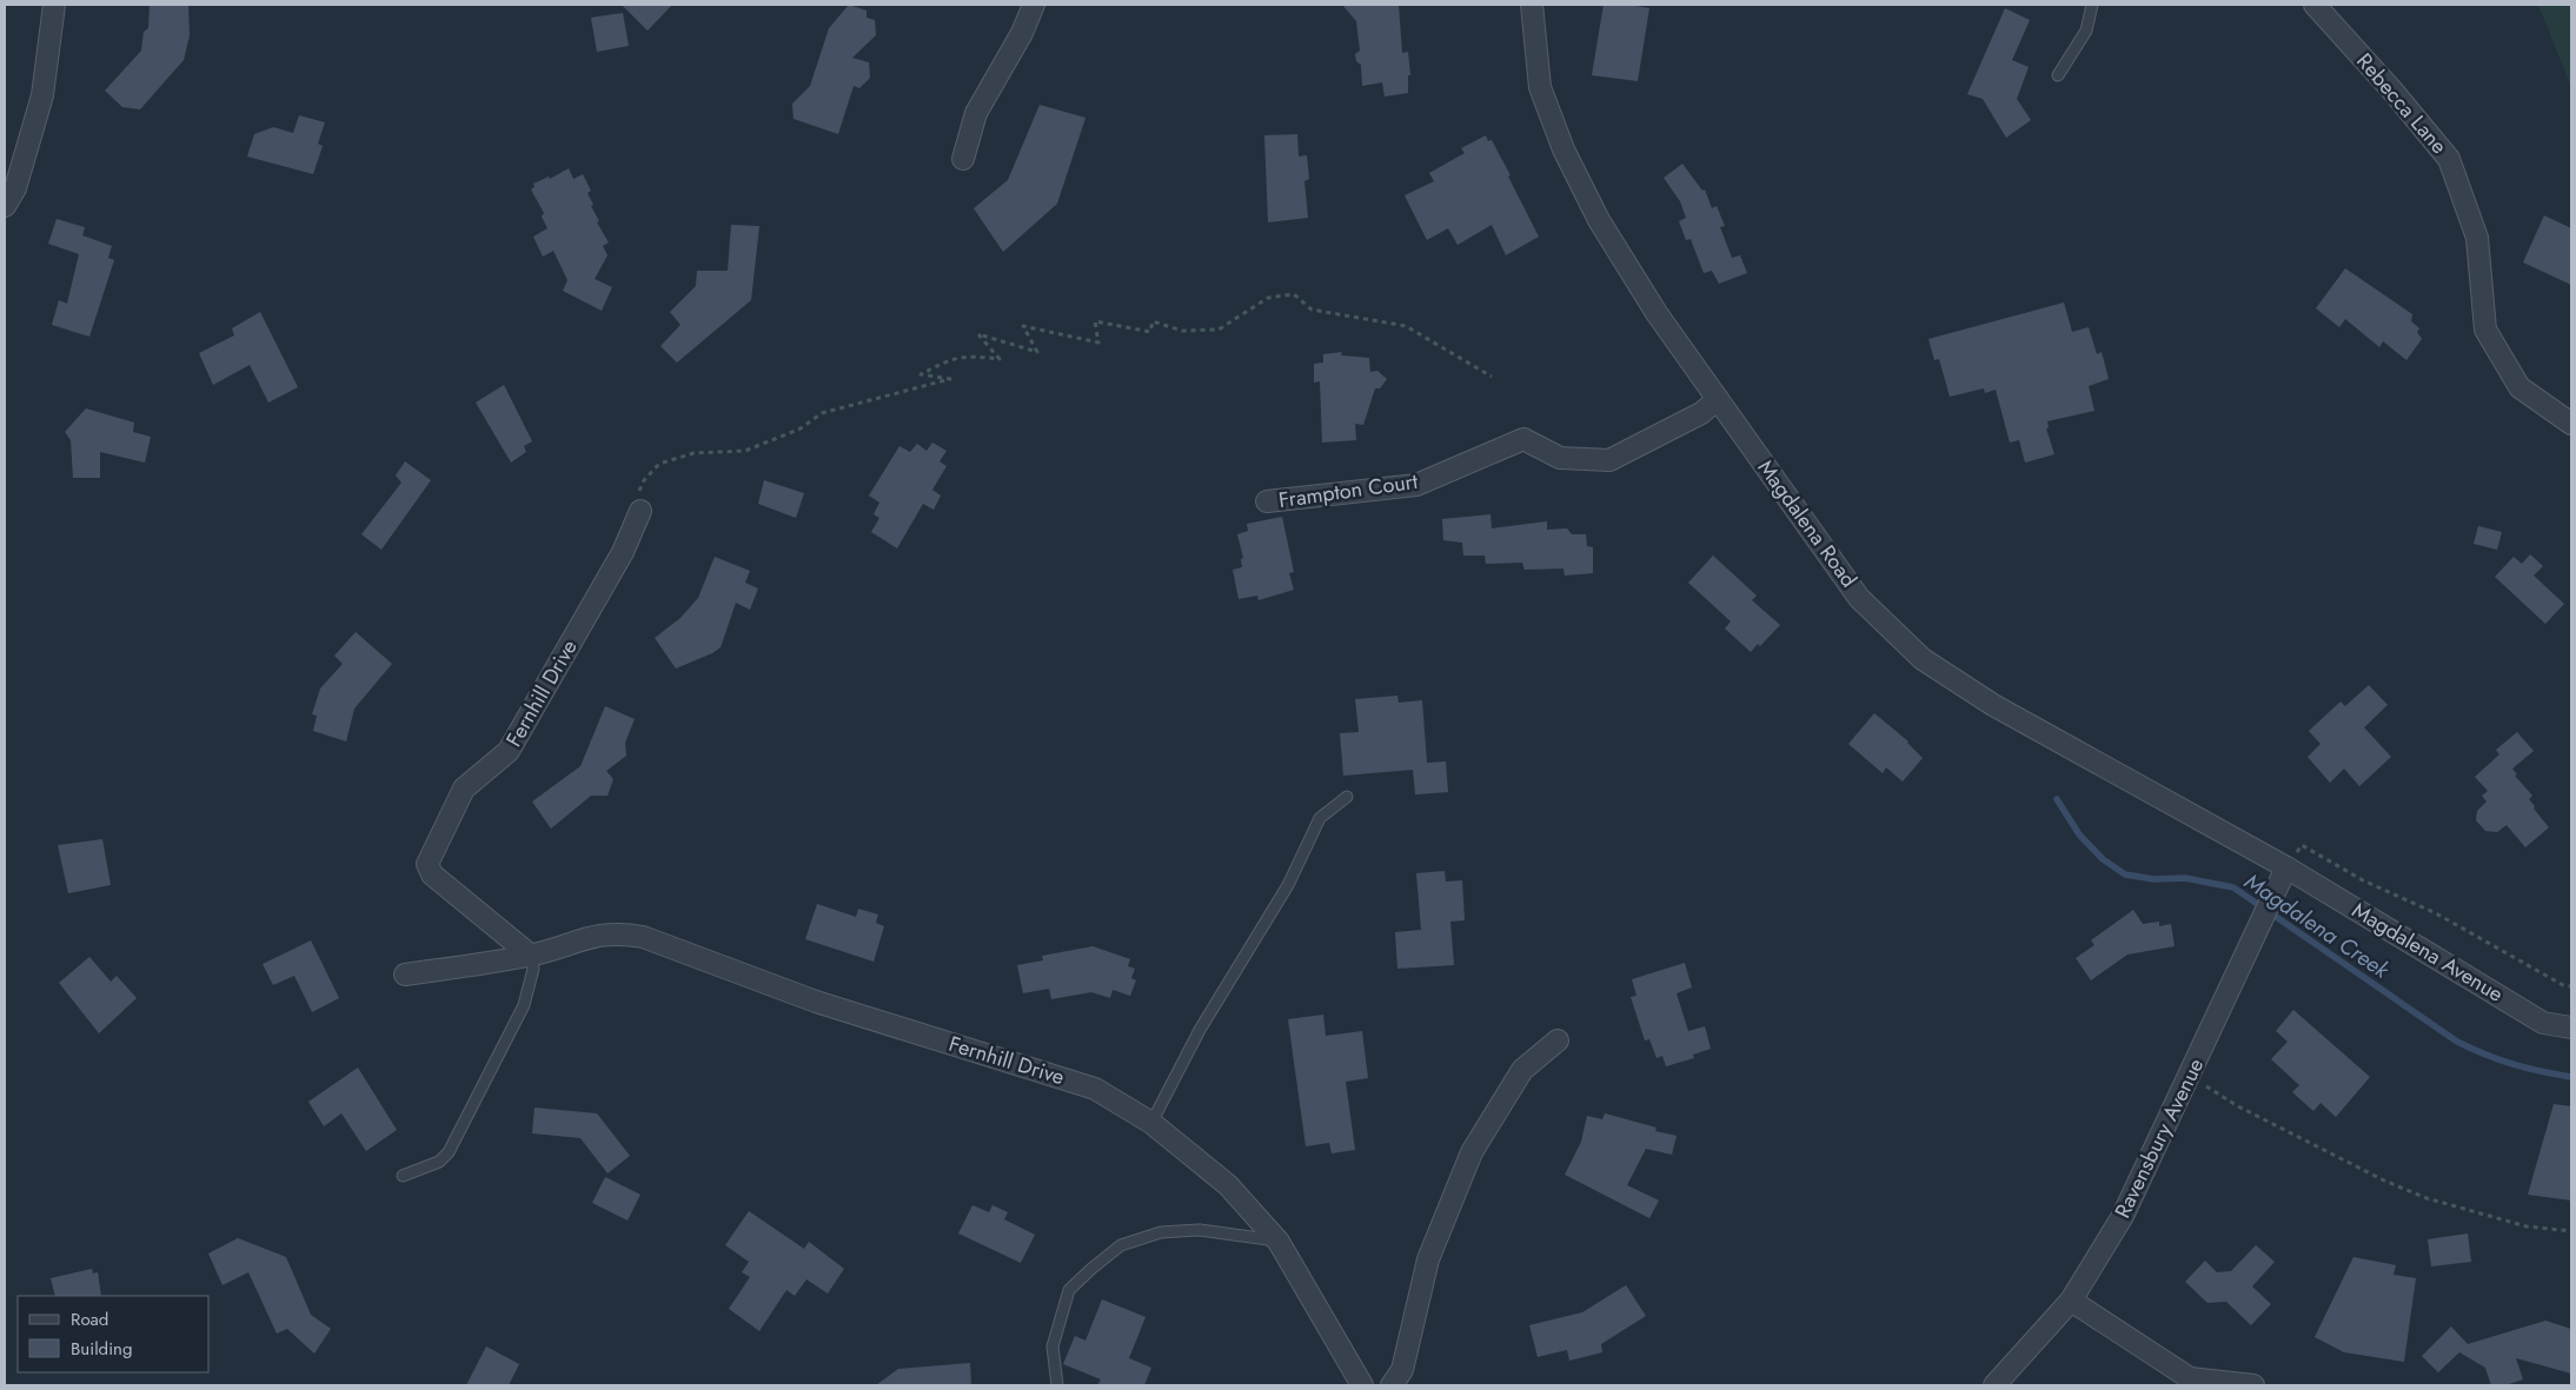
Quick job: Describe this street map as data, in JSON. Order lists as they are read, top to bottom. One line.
{"streets":{"street":["Rebecca Lane","Frampton Court","Magdalena Road","Fernhill Drive","Magdalena Avenue","Ravensbury Avenue"]},"crossings":[["Frampton Court","Magdalena Road"],["Magdalena Road","Magdalena Avenue"],["Magdalena Road","Ravensbury Avenue"],["Magdalena Avenue","Ravensbury Avenue"]],"water":["Magdalena Creek"],"legend":["Road","Building"]}
